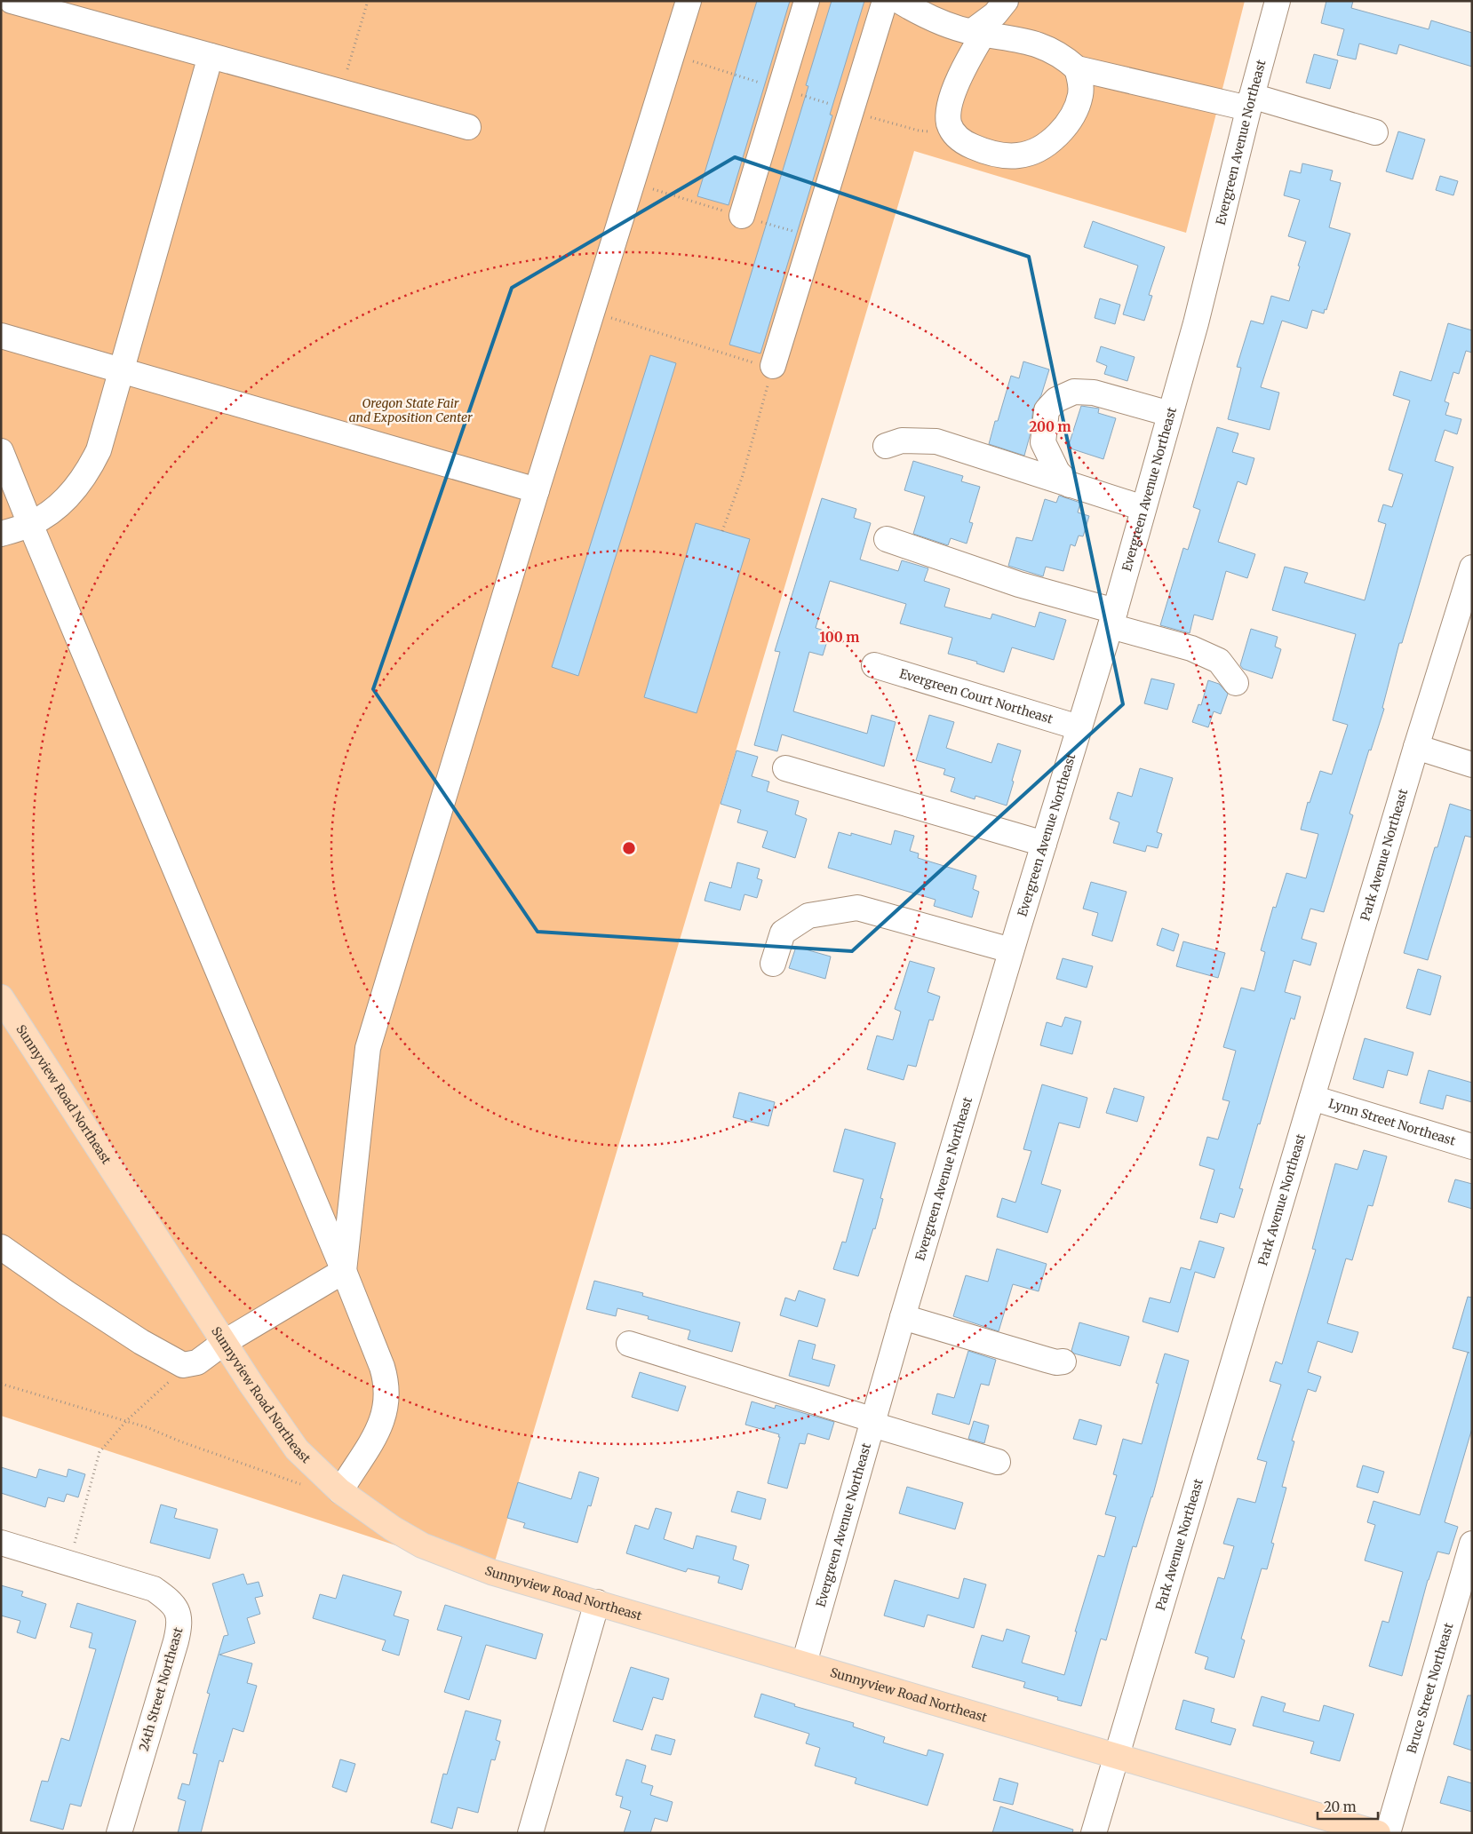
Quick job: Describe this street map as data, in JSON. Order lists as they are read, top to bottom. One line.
{"streets":{"main road":["Sunnyview Road Northeast"],"street":["Evergreen Avenue Northeast","Evergreen Court Northeast","Park Avenue Northeast","Lynn Street Northeast","Bruce Street Northeast","24th Street Northeast"]},"crossings":[["Evergreen Avenue Northeast","Evergreen Court Northeast"],["Evergreen Avenue Northeast","Sunnyview Road Northeast"],["Park Avenue Northeast","Sunnyview Road Northeast"],["Park Avenue Northeast","Lynn Street Northeast"]],"parks":["Oregon State Fair and Exposition Center"],"scale_bar":"20 m","rings":["200 m","100 m"]}
